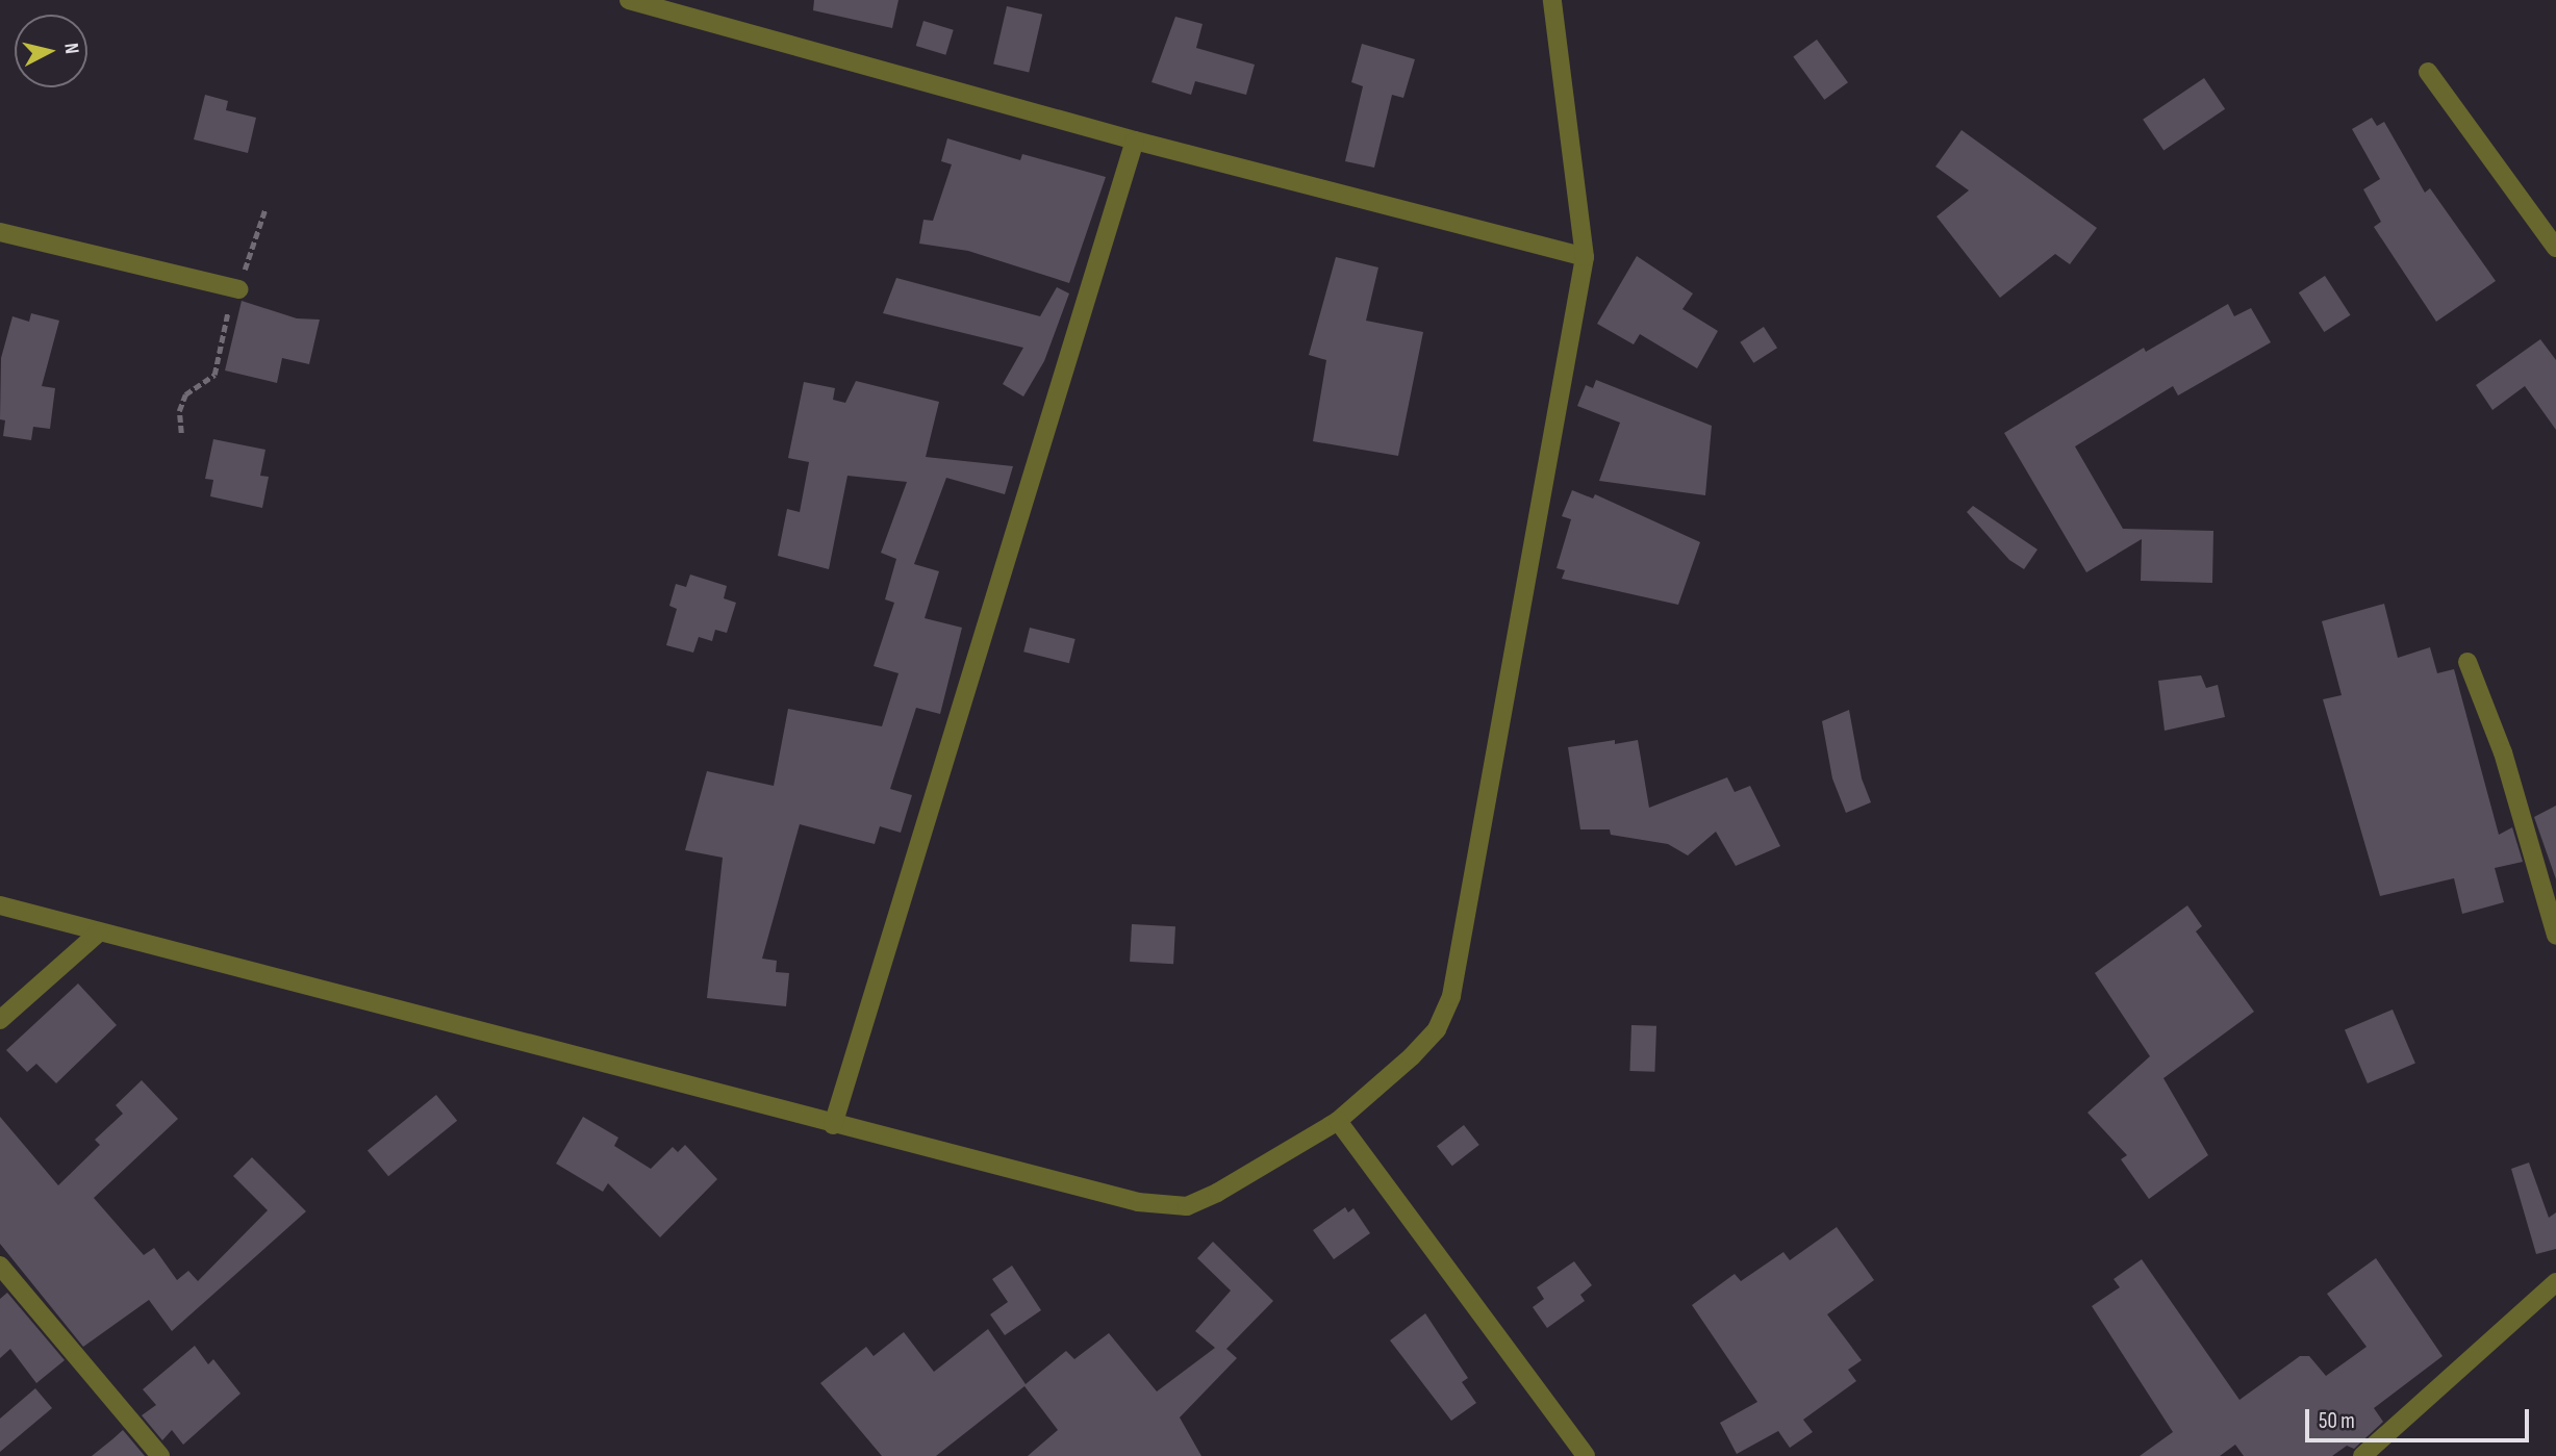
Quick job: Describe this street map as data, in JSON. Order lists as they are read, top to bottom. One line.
{"scale_bar":"50 m","north":"right"}
